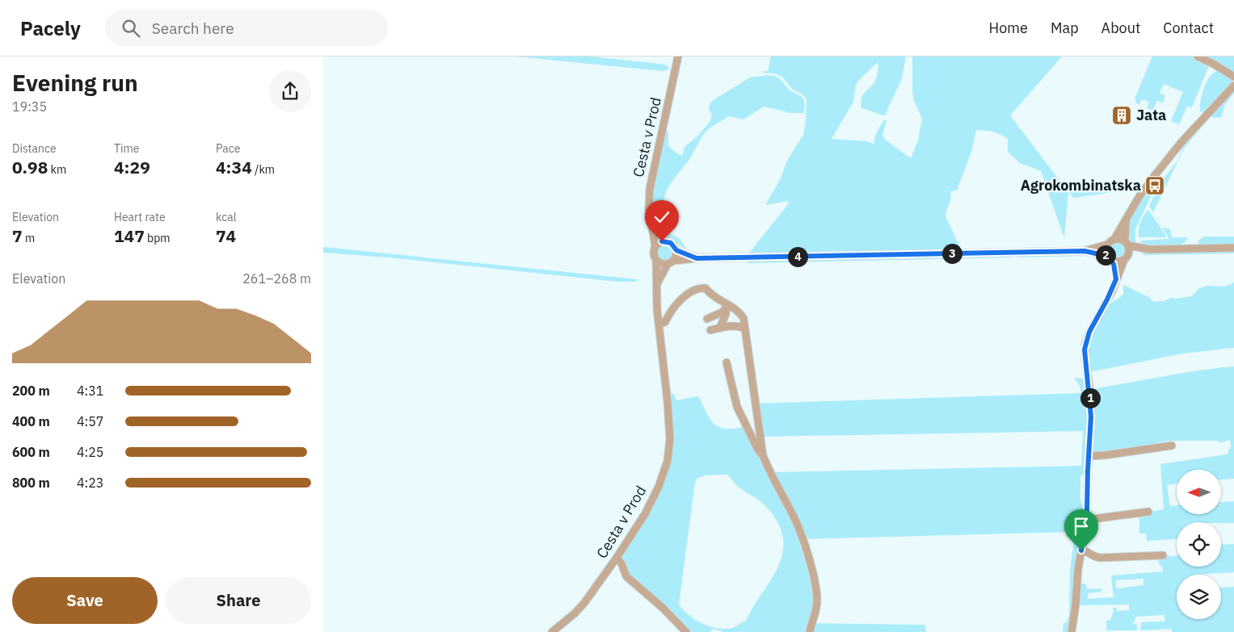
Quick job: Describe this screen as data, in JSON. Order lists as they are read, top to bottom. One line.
{"streets":{"street":["Cesta v Prod"]},"places":{"building":["Jata"],"bus stop":["Agrokombinatska"]},"north":"left","page":{"header":"Pacely","search":"Search here","nav":["Home","Map","About","Contact"],"heading":["Evening run","19:35"],"stats":[["Distance","0.98 km"],["Time","4:29"],["Pace","4:34 /km"],["Elevation","7 m"],["Heart rate","147 bpm"],["kcal","74"]],"pins":["3","2","4","1"],"chart":["Elevation","261–268 m"],"list":[{"name":"200 m","note":"4:31"},{"name":"400 m","note":"4:57"},{"name":"600 m","note":"4:25"},{"name":"800 m","note":"4:23"}],"buttons":["Save","Share"]}}
